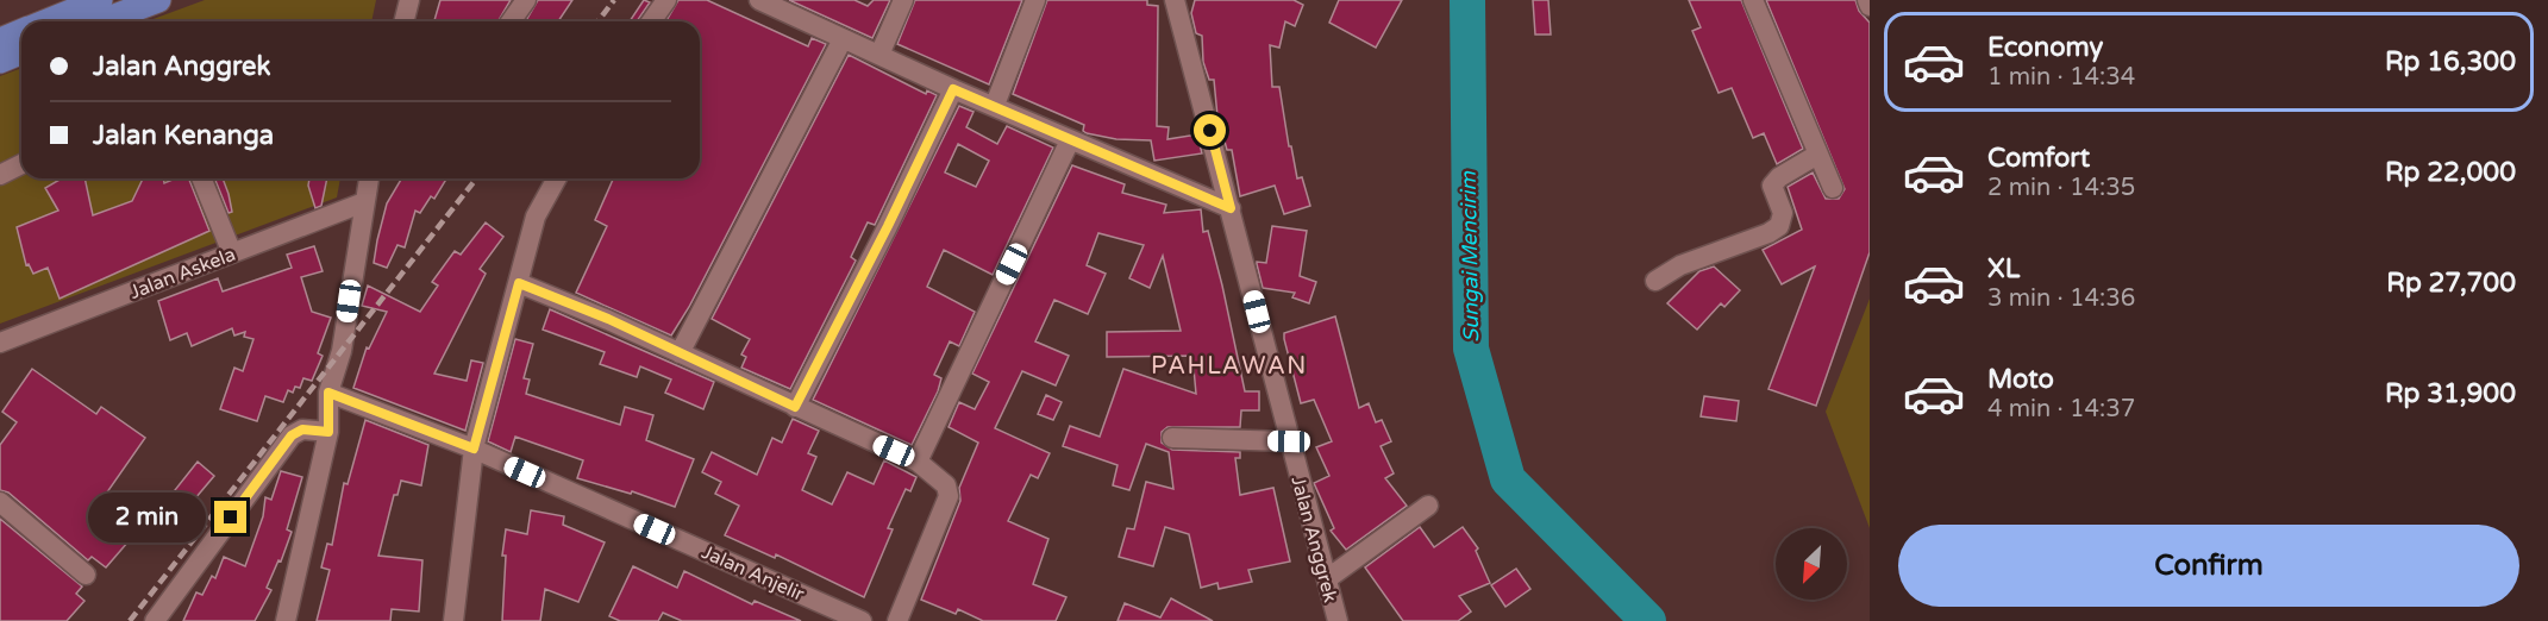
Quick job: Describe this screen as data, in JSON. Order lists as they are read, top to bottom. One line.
{"streets":{"street":["Jalan Askela","Jalan Anggrek","Jalan Anjelir"]},"districts":["PAHLAWAN"],"water":["Sungai Mencirim"],"north":"bottom left","page":{"list":[{"name":"Economy","note":"1 min · 14:34","value":"Rp 16,300"},{"name":"Comfort","note":"2 min · 14:35","value":"Rp 22,000"},{"name":"XL","note":"3 min · 14:36","value":"Rp 27,700"},{"name":"Moto","note":"4 min · 14:37","value":"Rp 31,900"}],"banner":["Jalan Anggrek","Jalan Kenanga"],"bubble":"2 min","buttons":"Confirm"}}
